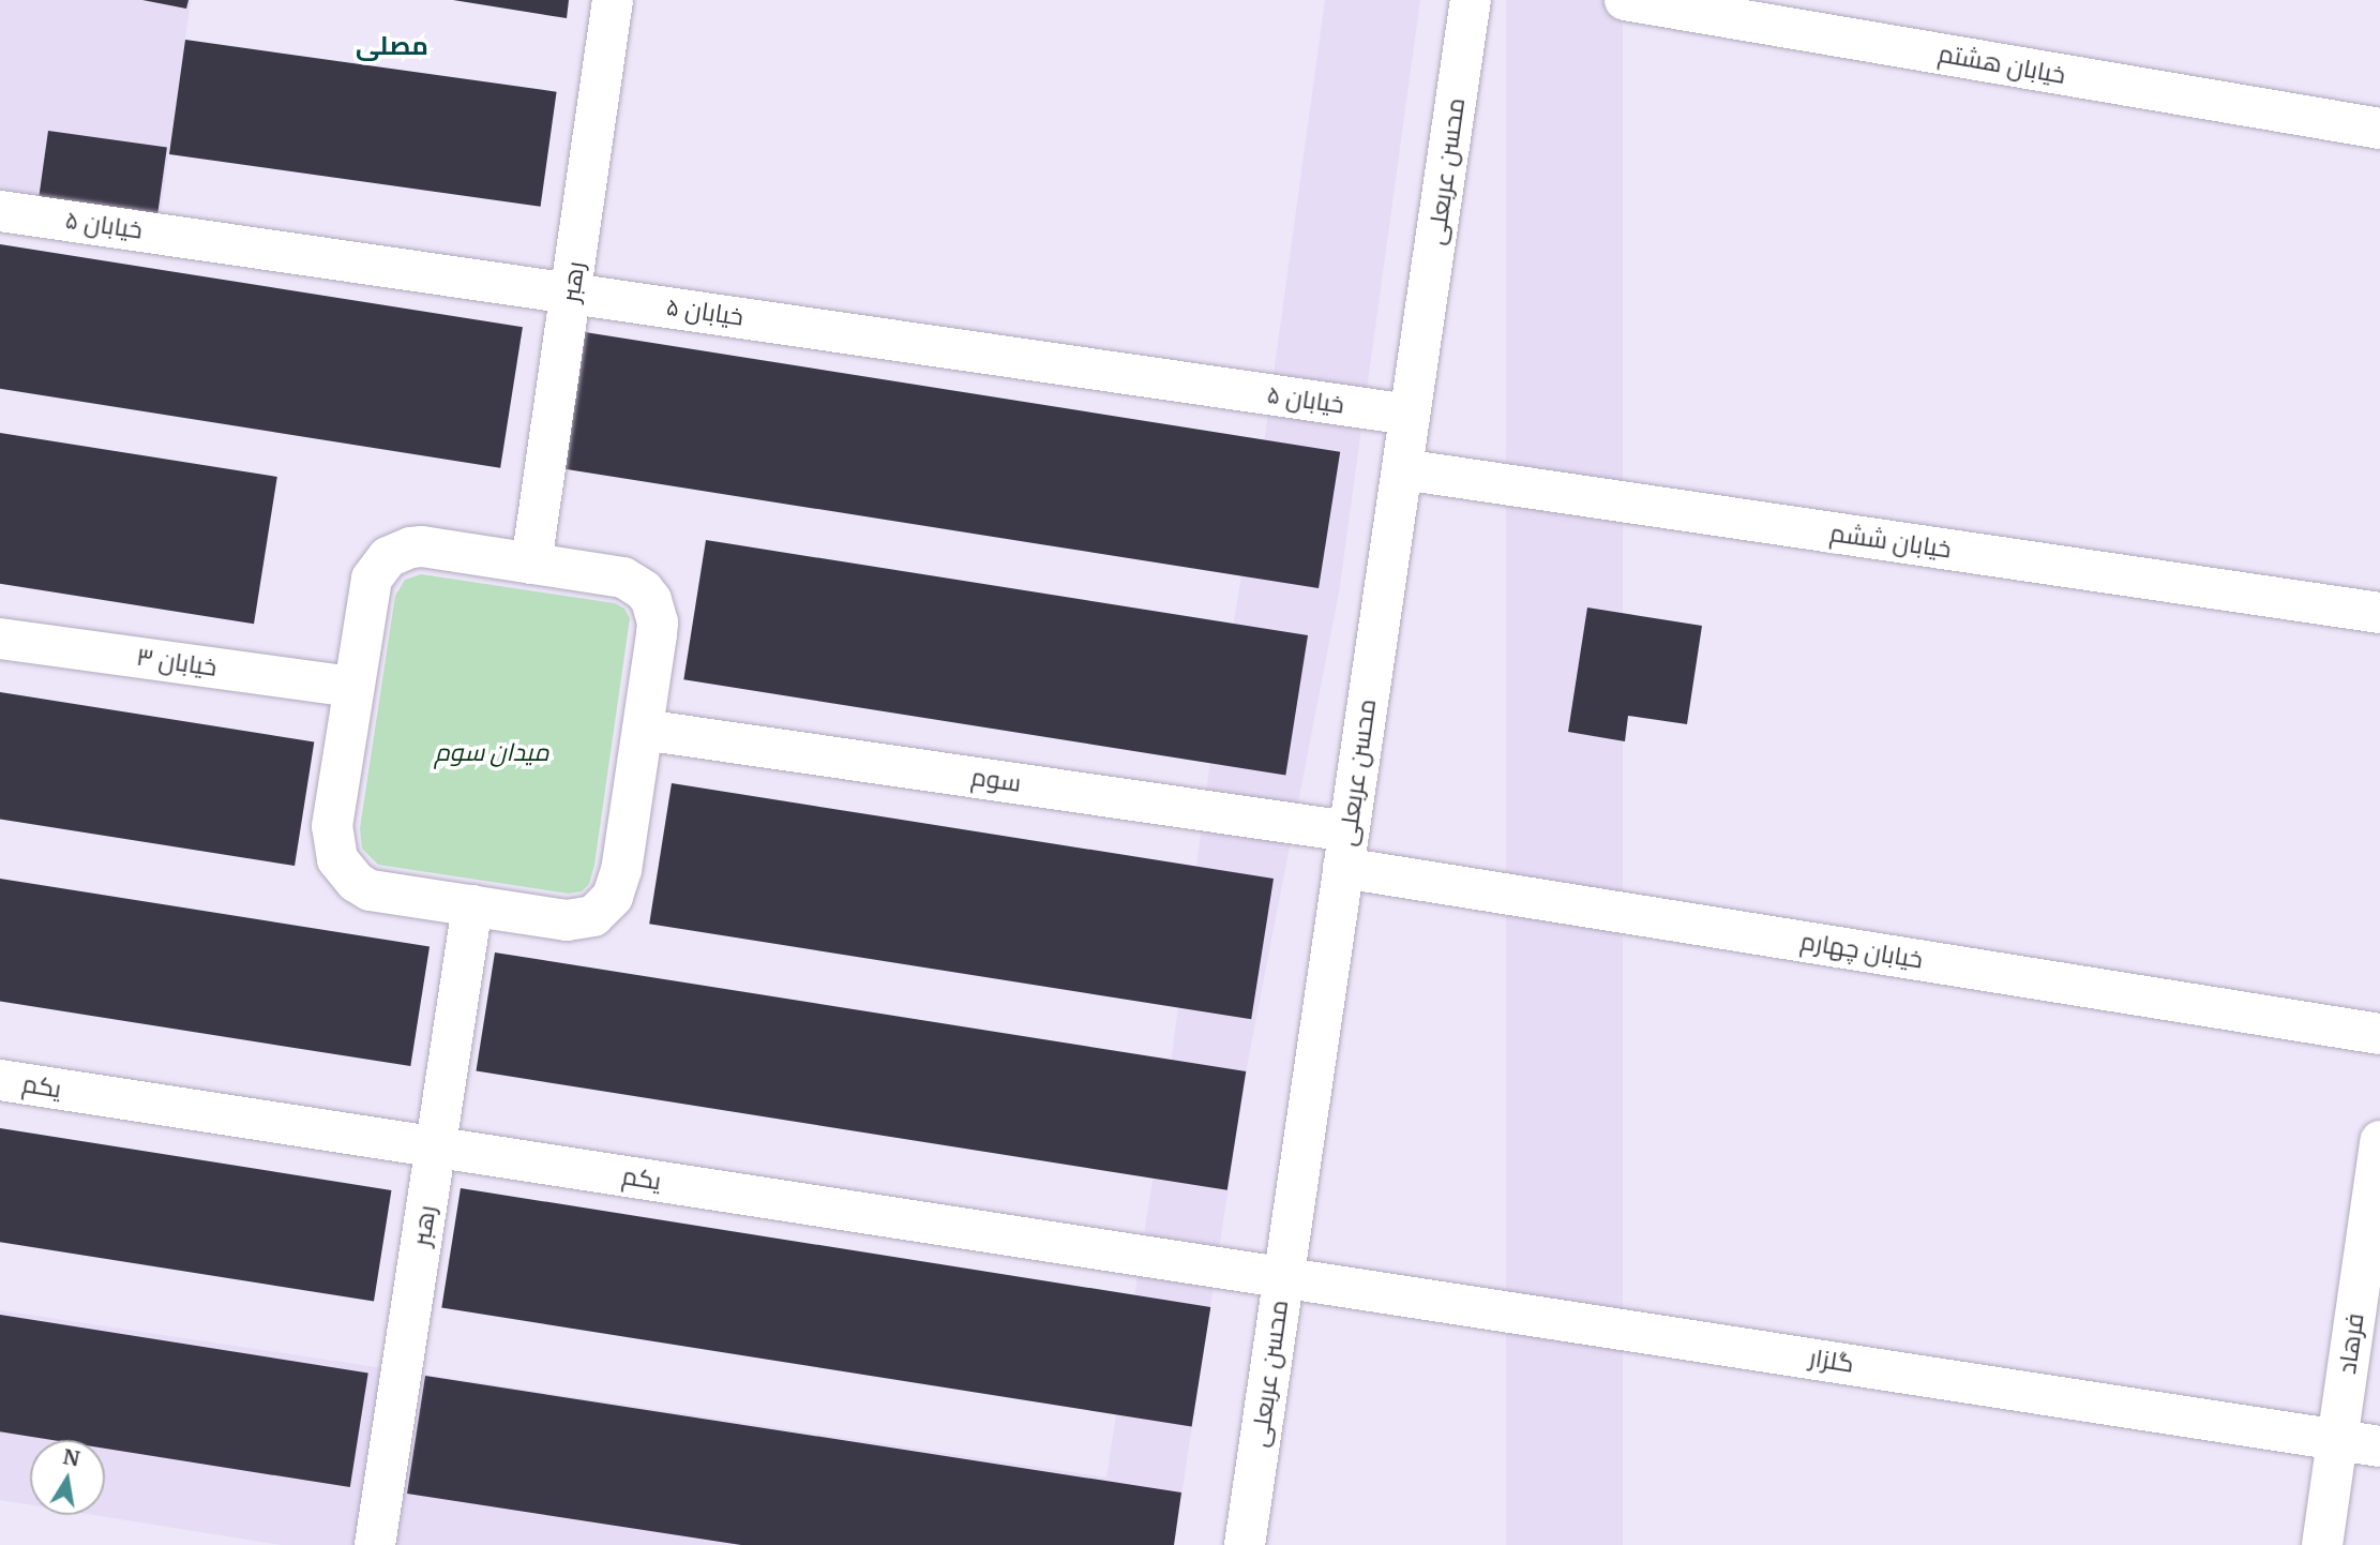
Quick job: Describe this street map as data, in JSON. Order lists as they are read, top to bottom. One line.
{"streets":{"street":["خیابان هشتم","محسن عربعلی","خیابان ۵","رهبر","خیابان ششم","خیابان ۳","سوم","خیابان چهارم","یکم","فرهاد","گلزار"]},"crossings":[["محسن عربعلی","خیابان ۵"],["محسن عربعلی","خیابان ششم"],["محسن عربعلی","سوم"],["محسن عربعلی","خیابان چهارم"],["محسن عربعلی","یکم"],["محسن عربعلی","گلزار"],["خیابان ۵","رهبر"],["رهبر","یکم"],["سوم","خیابان چهارم"],["یکم","گلزار"],["فرهاد","گلزار"]],"districts":["مصلی"],"parks":["میدان سوم"],"north":"top"}
